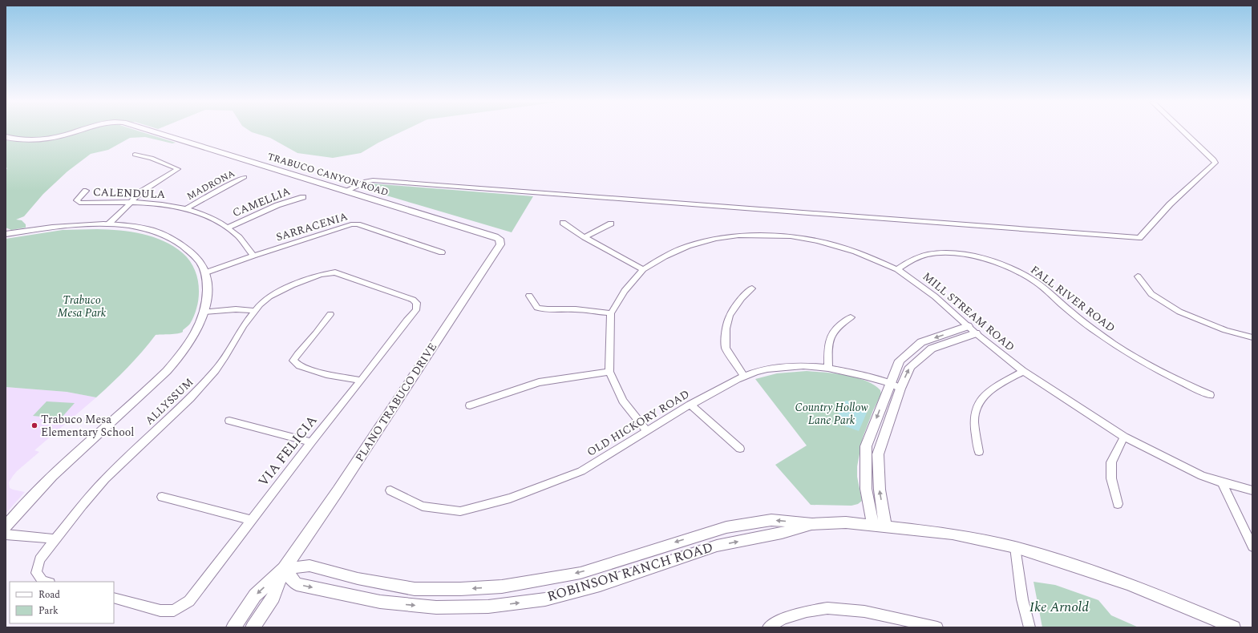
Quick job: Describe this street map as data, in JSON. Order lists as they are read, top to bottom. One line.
{"streets":{"main road":["TRABUCO CANYON ROAD","PLANO TRABUCO DRIVE"],"street":["MADRONA","CALENDULA","CAMELLIA","SARRACENIA","FALL RIVER ROAD","MILL STREAM ROAD","ALLYSSUM","OLD HICKORY ROAD","VIA FELICIA","ROBINSON RANCH ROAD"]},"crossings":[["TRABUCO CANYON ROAD","PLANO TRABUCO DRIVE"],["MADRONA","CALENDULA"],["CALENDULA","CAMELLIA"],["CALENDULA","SARRACENIA"],["FALL RIVER ROAD","MILL STREAM ROAD"],["MILL STREAM ROAD","OLD HICKORY ROAD"],["ALLYSSUM","VIA FELICIA"],["PLANO TRABUCO DRIVE","ROBINSON RANCH ROAD"]],"parks":["Trabuco Mesa Park","Country Hollow Lane Park","Ike Arnold"],"places":["Trabuco Mesa Elementary School"],"legend":["Road","Park"]}
